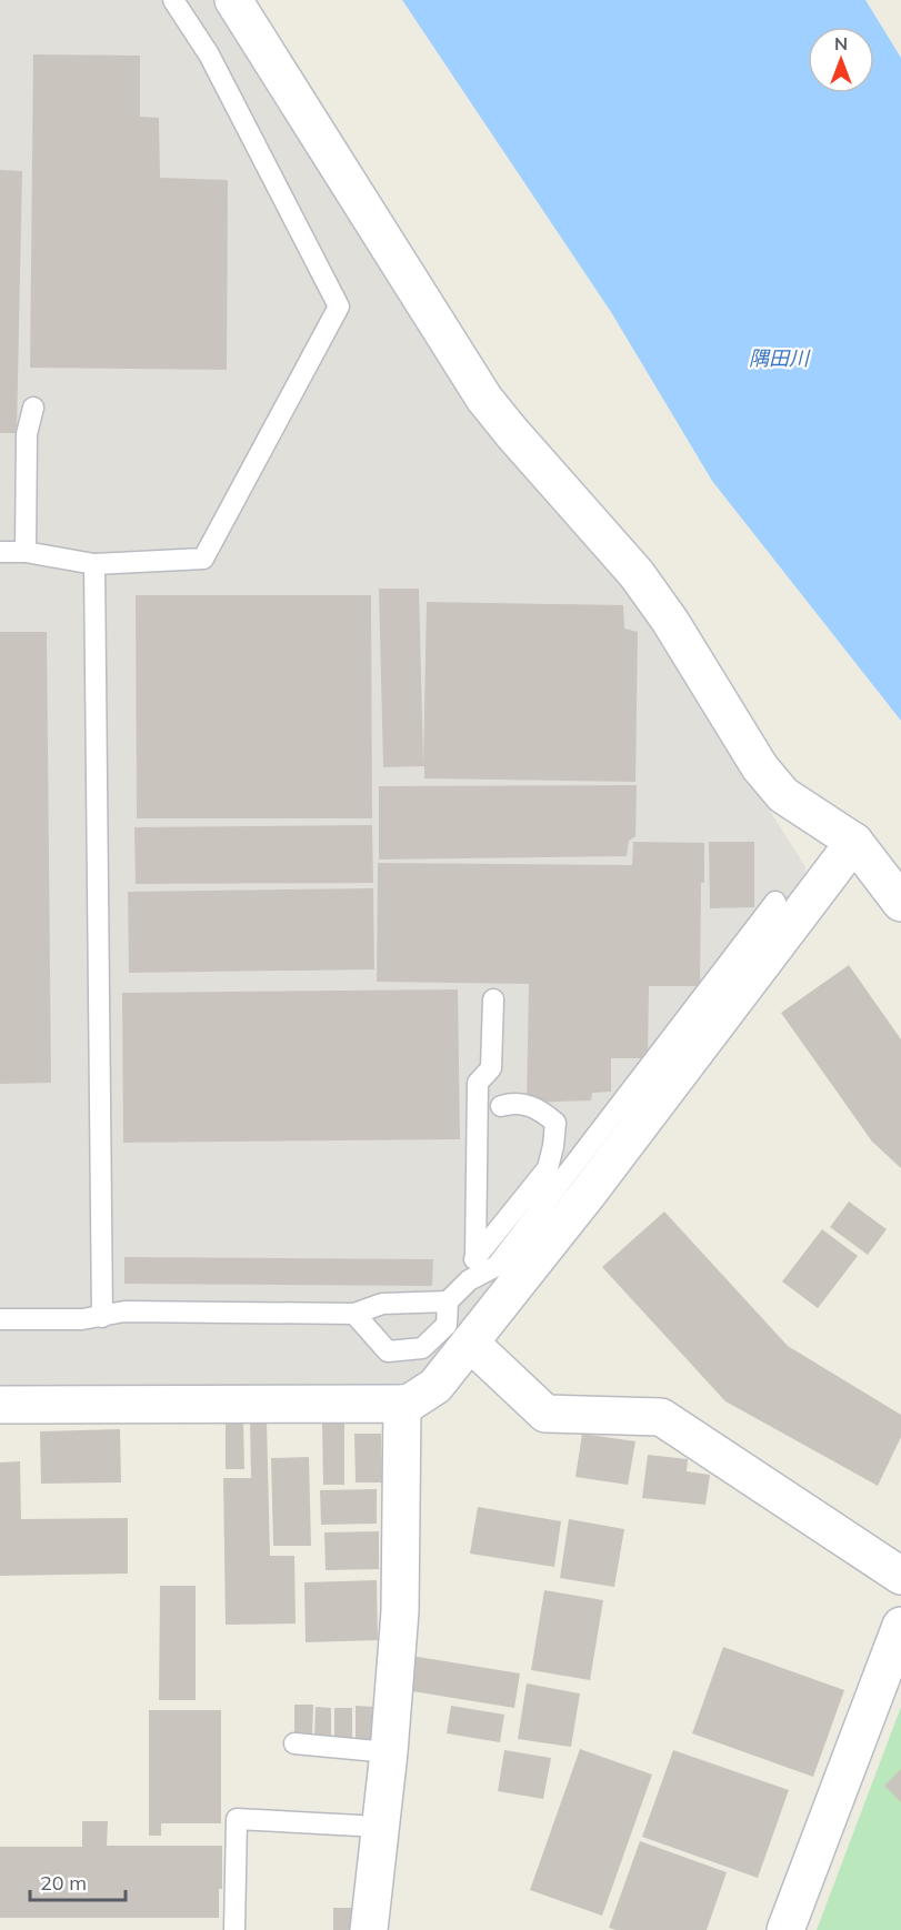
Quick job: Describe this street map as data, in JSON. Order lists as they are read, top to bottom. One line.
{"water":["隅田川"],"scale_bar":"20 m","north":"top"}
